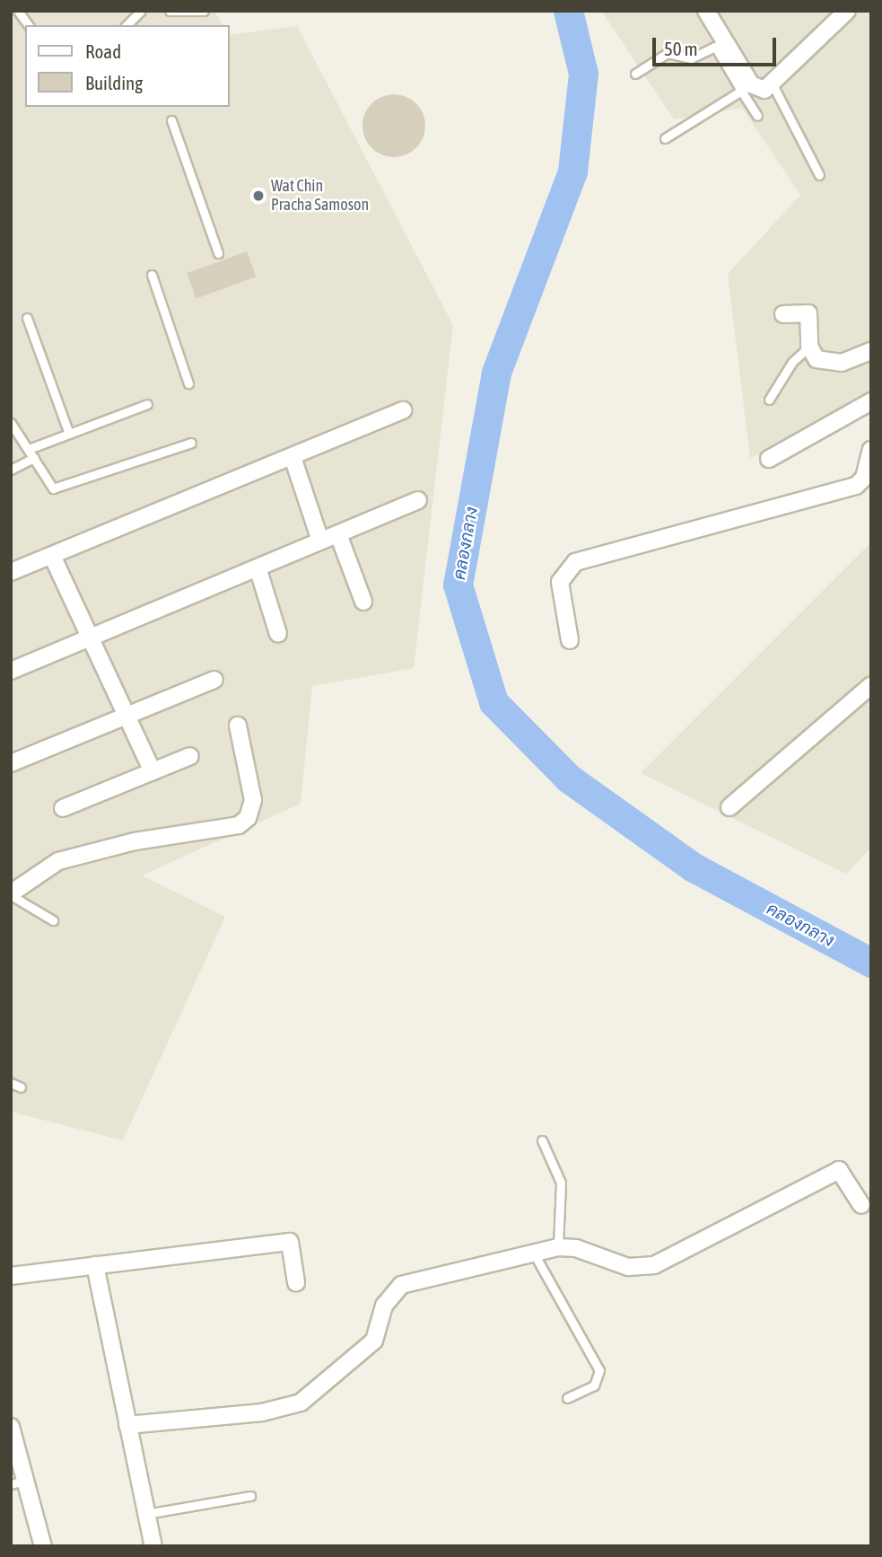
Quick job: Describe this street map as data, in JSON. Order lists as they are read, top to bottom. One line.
{"water":["คลองกลาง"],"places":["Wat Chin Pracha Samoson"],"legend":["Road","Building"],"scale_bar":"50 m"}
